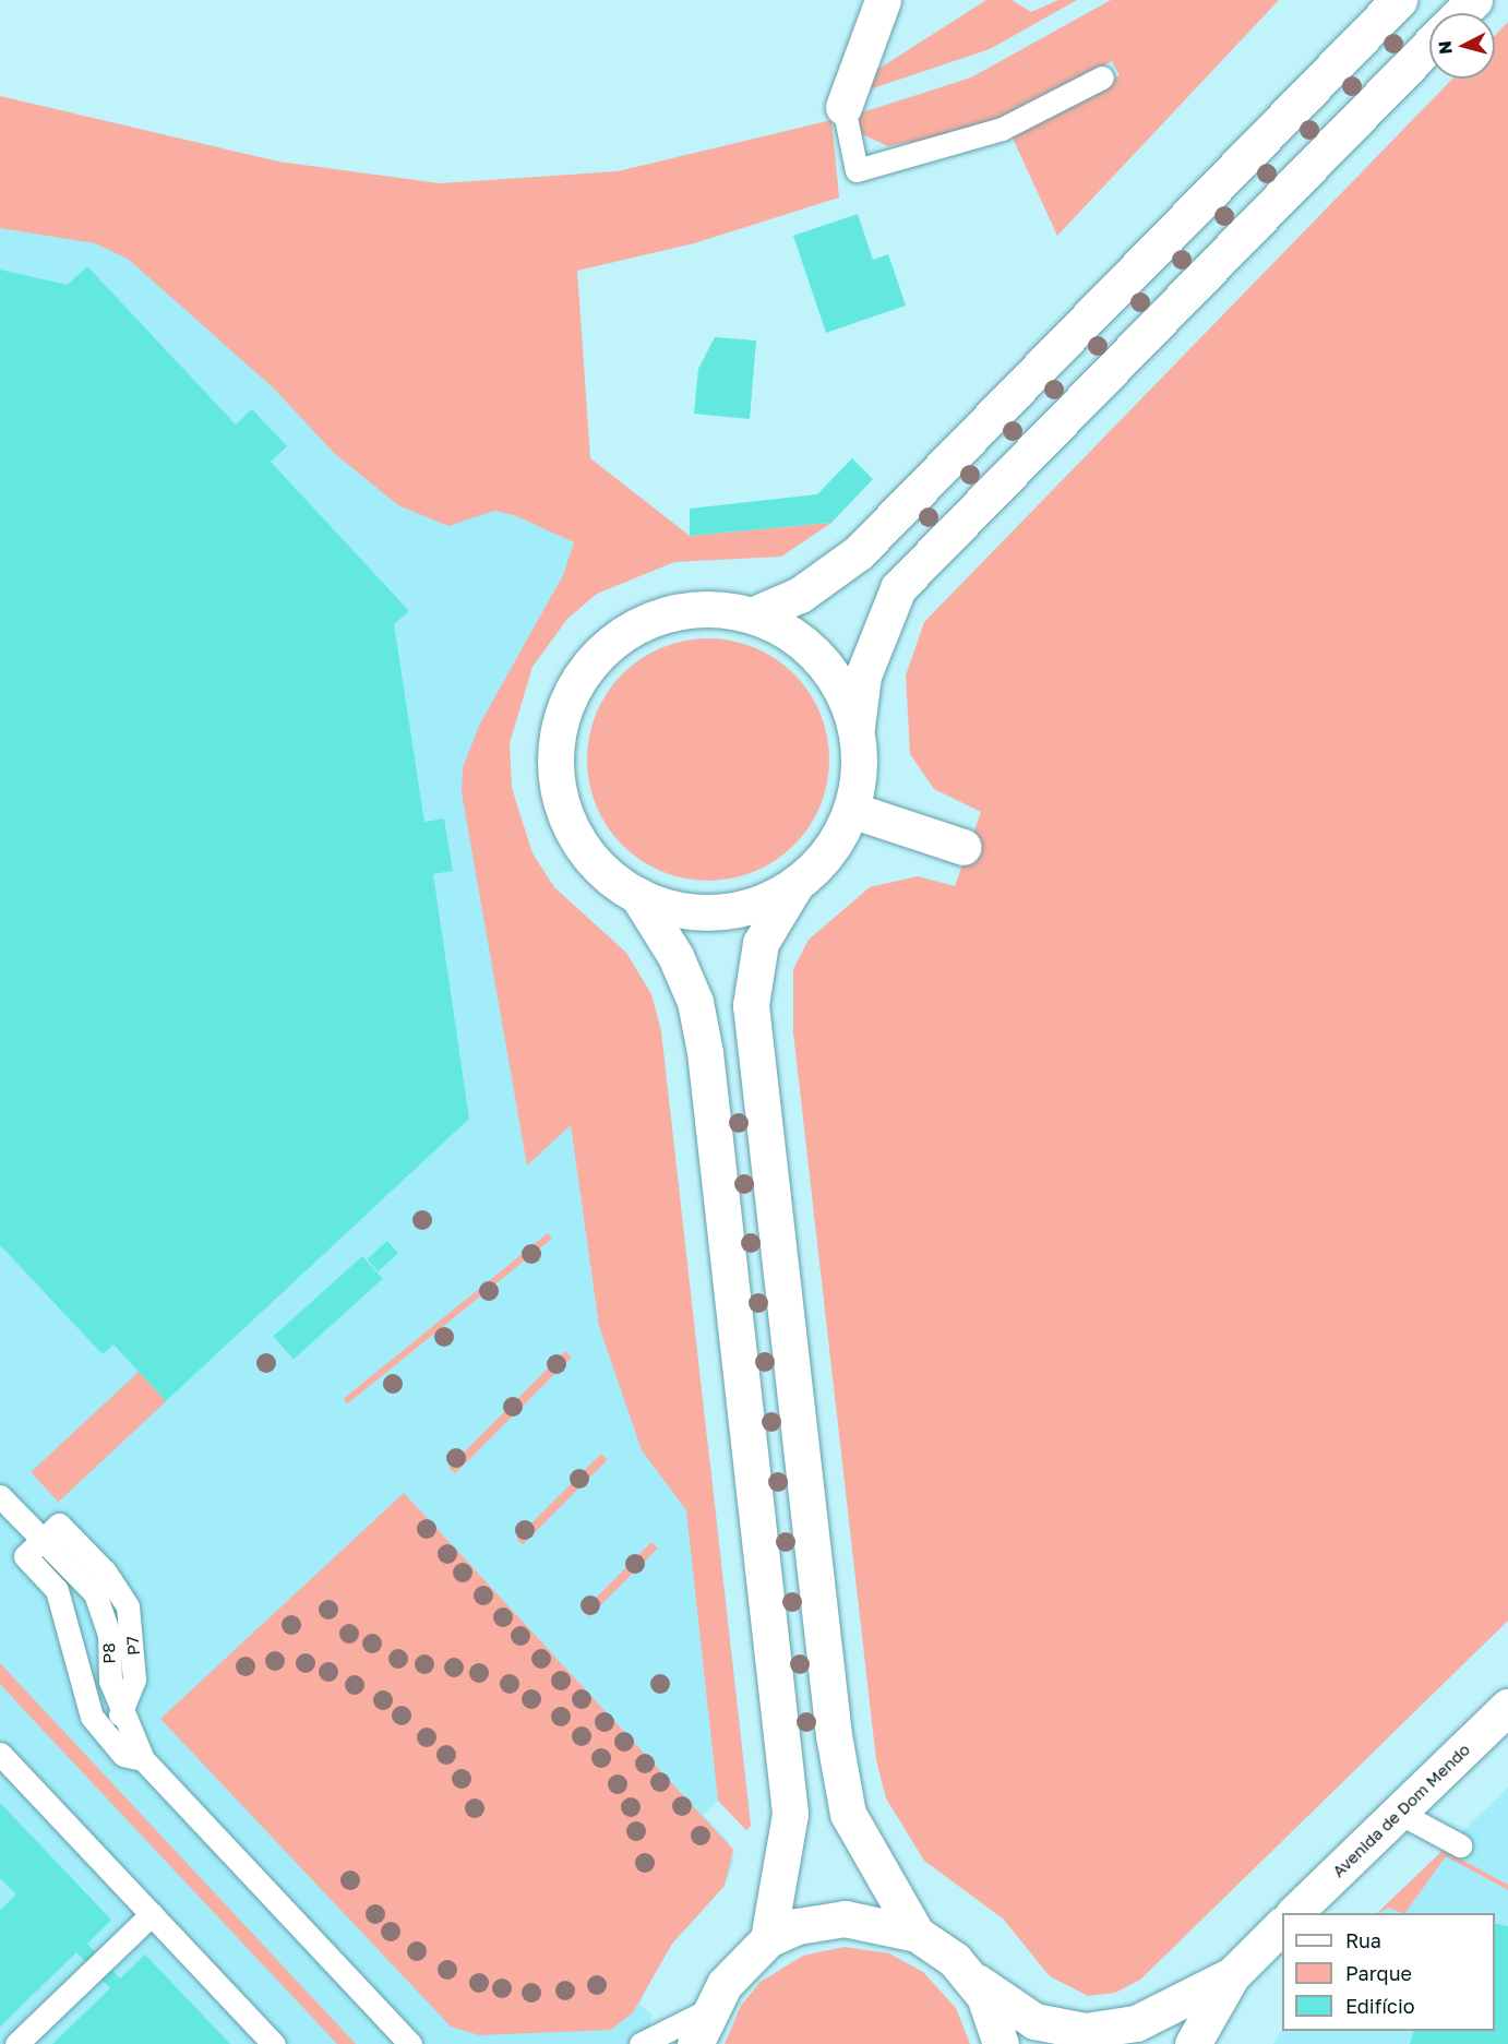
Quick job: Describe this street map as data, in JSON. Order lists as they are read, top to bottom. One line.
{"streets":{"main road":["Avenida de Dom Mendo"],"lane":["P8"]},"legend":["Rua","Parque","Edifício"],"north":"left"}
